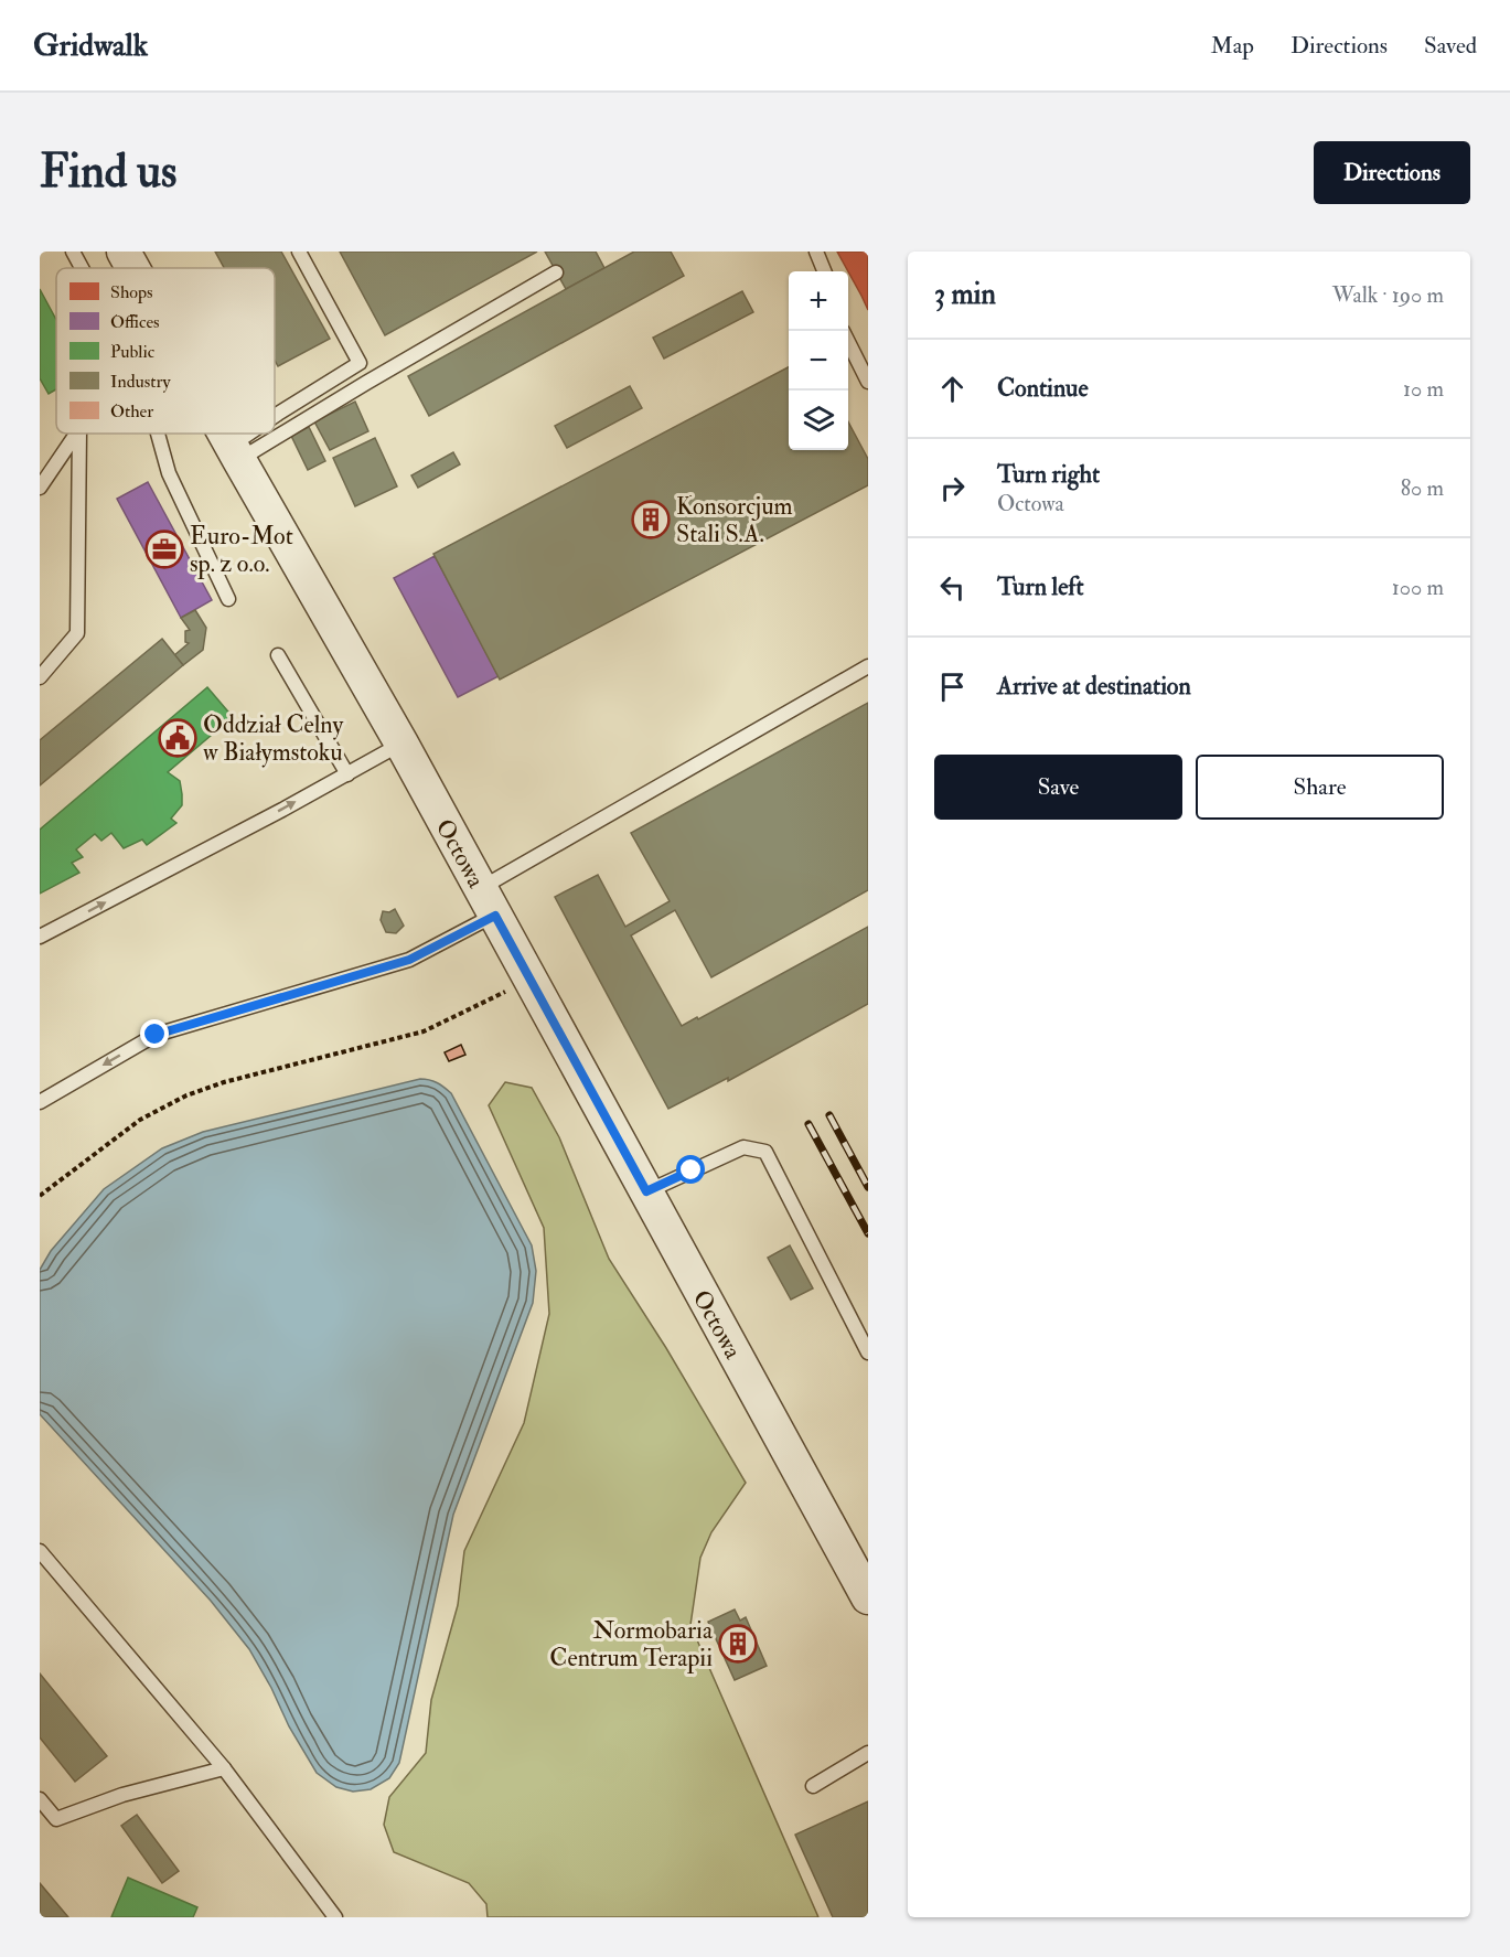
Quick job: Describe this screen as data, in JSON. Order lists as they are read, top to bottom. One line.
{"streets":{"street":["Octowa"]},"places":{"building":["Konsorcjum Stali S.A.","Normobaria Centrum Terapii"],"office":["Euro-Mot sp. z o.o."],"public building":["Oddział Celny w Białymstoku"]},"legend":["Shops","Offices","Public","Industry","Other"],"page":{"header":"Gridwalk","nav":["Map","Directions","Saved"],"buttons":["Directions",["Save","Share"]],"title":"Find us","heading":["3 min","Walk · 190 m"],"map_buttons":["+","−"],"list":[["Continue","10 m"],["Turn right","Octowa","80 m"],["Turn left","100 m"],"Arrive at destination"]}}
